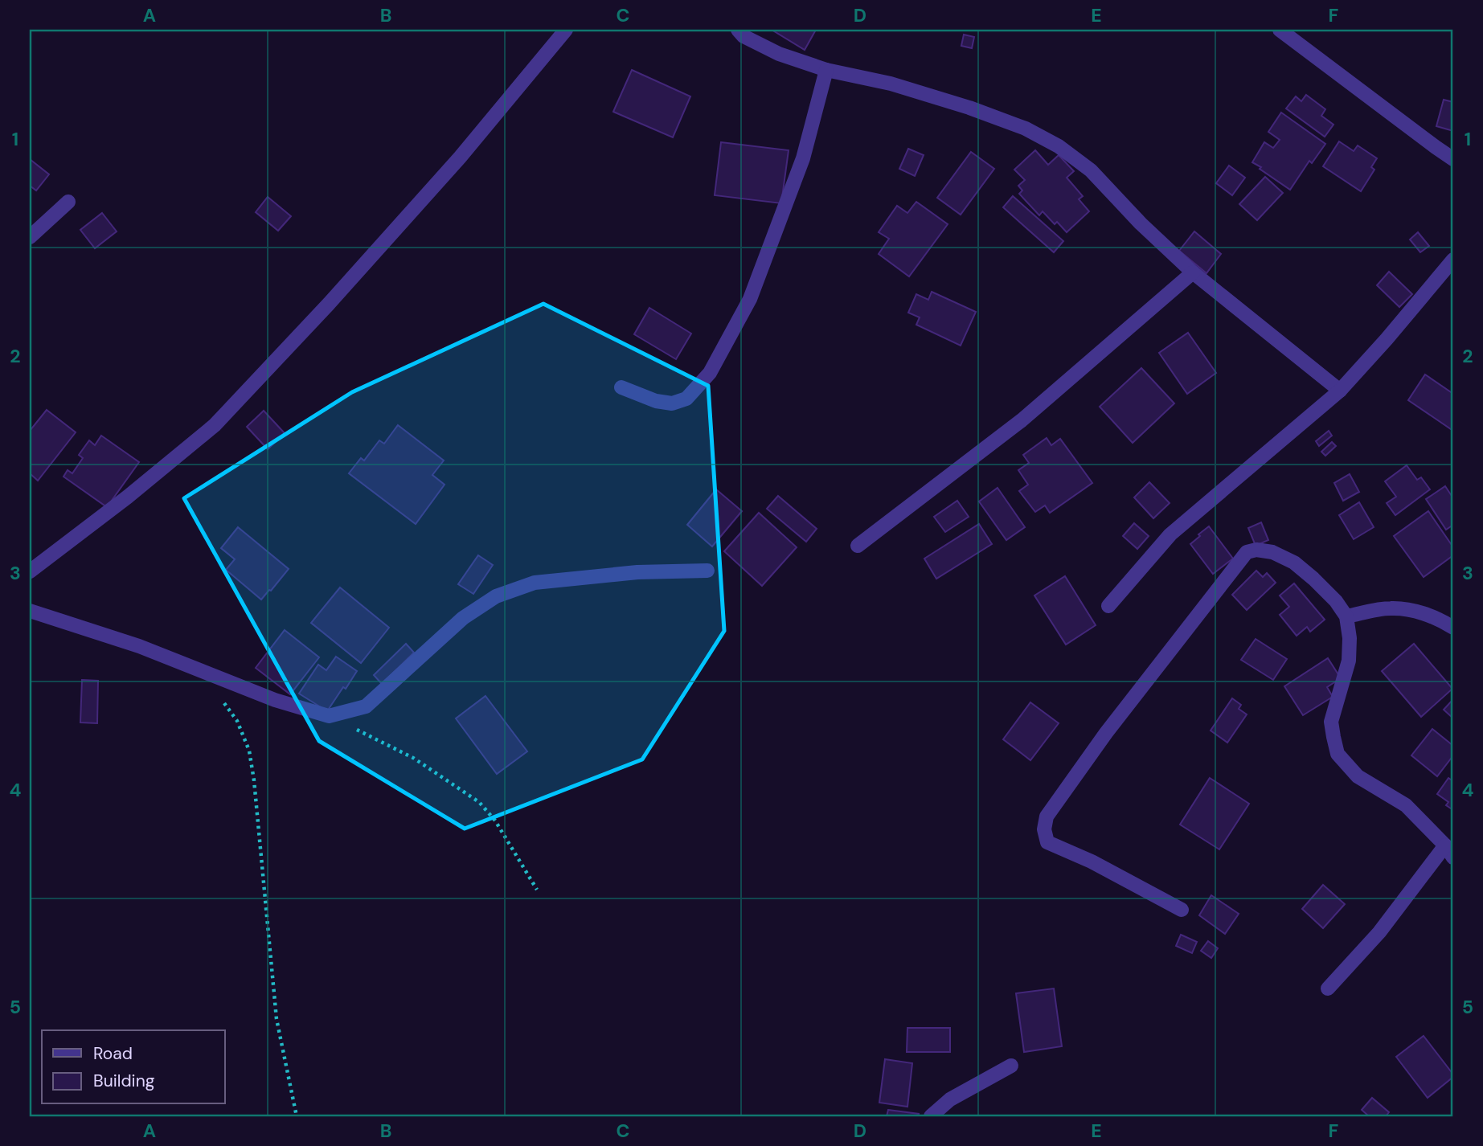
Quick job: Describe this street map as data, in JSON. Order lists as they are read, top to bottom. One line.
{"legend":["Road","Building"],"grid":{"columns":["A","B","C","D","E","F"],"rows":["1","2","3","4","5"]}}
